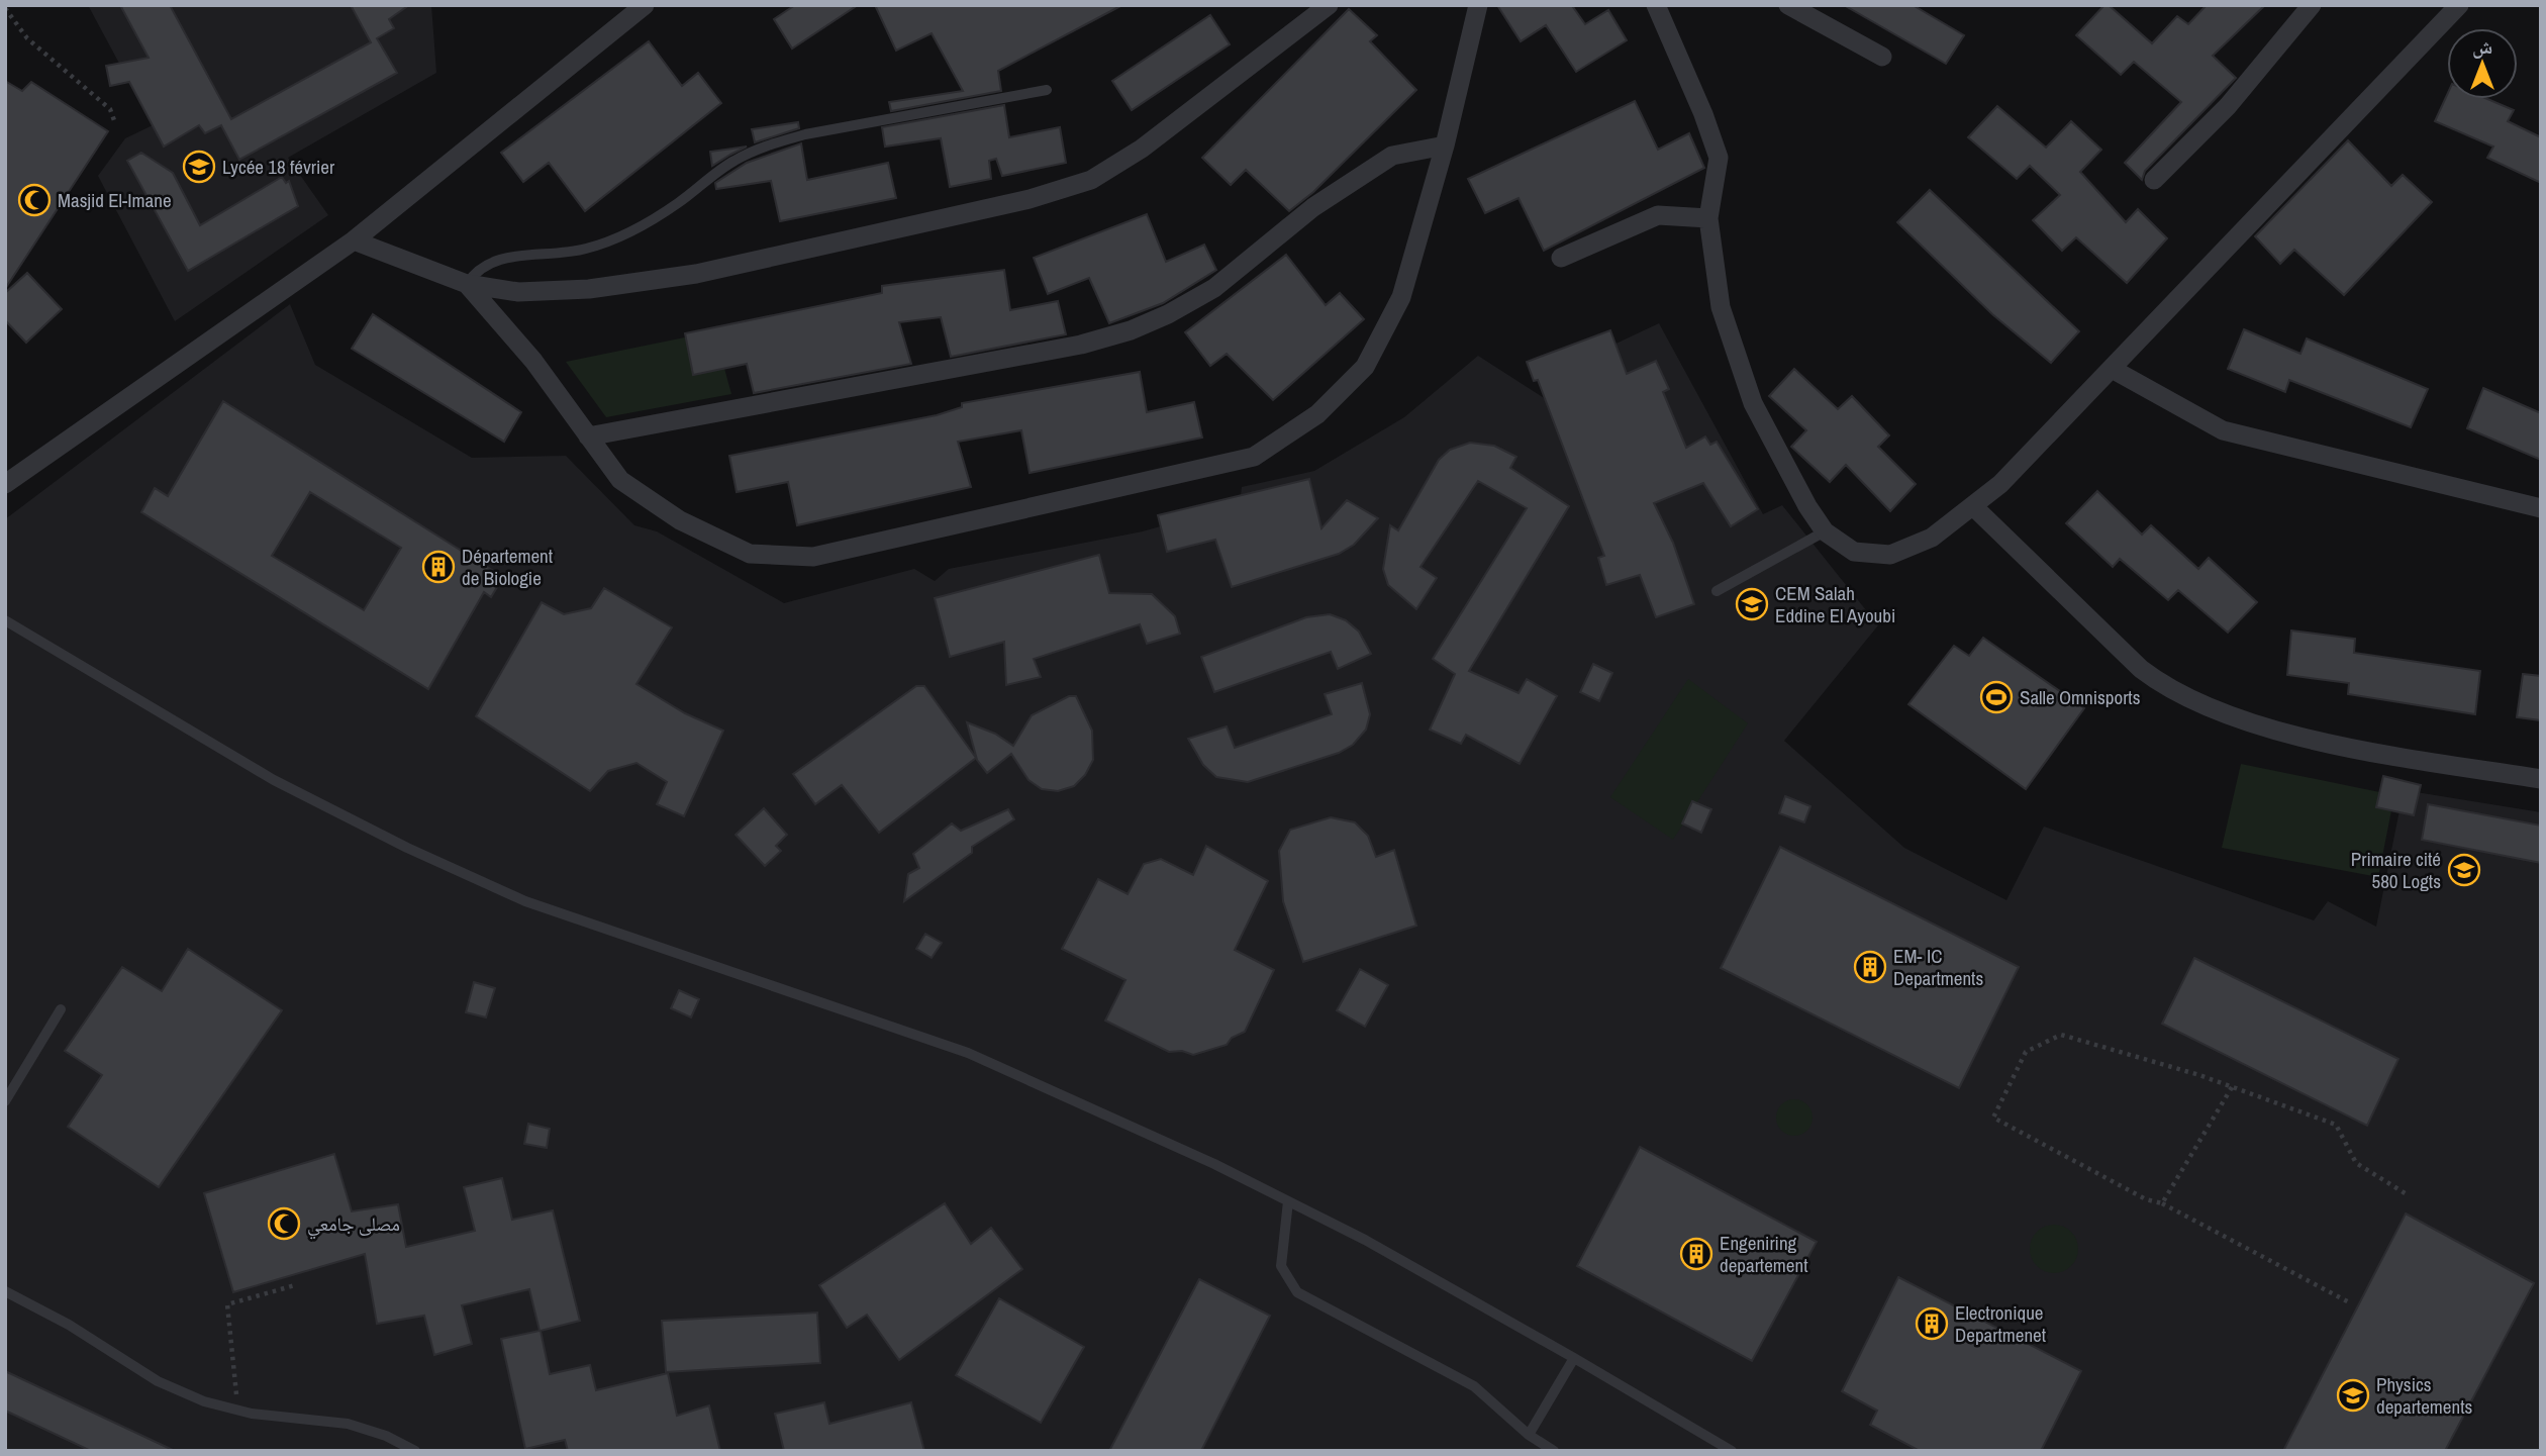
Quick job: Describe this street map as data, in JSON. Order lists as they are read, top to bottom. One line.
{"places":{"school or university":["Lycée 18 février","CEM Salah Eddine El Ayoubi","Primaire cité 580 Logts","Physics departements"],"mosque":["Masjid El-Imane","مصلى جامعي"],"building":["Département de Biologie","EM- IC Departments","Engeniring departement","Electronique Departmenet"],"sports":["Salle Omnisports"]},"north":"top"}
